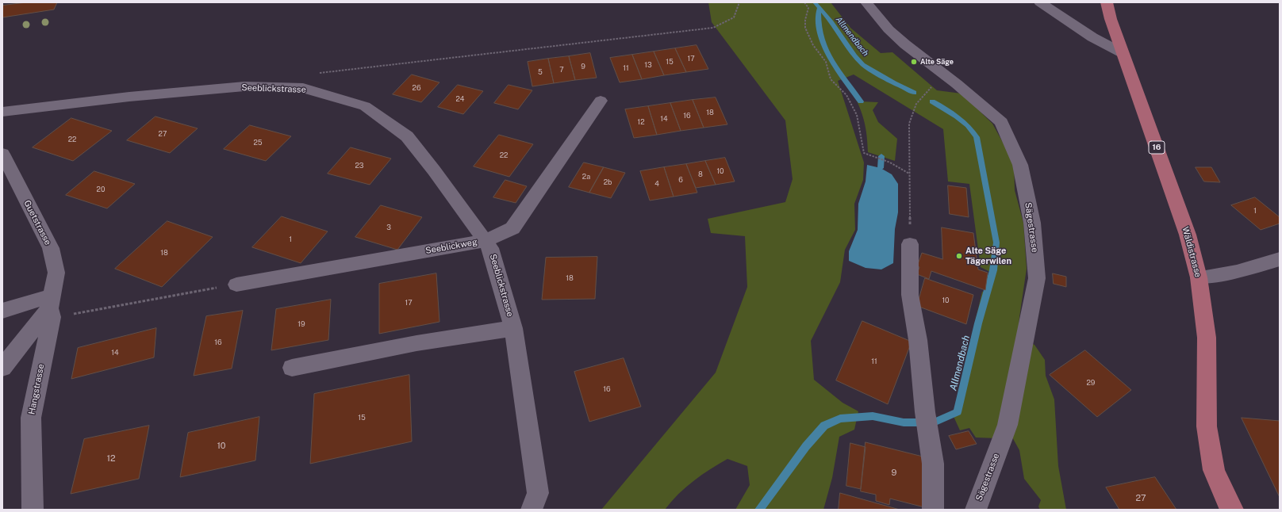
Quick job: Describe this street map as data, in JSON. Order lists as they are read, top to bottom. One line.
{"streets":{"main road":["16","Wäldistrasse"],"street":["Seeblickstrasse","Guetstrasse","Sägestrasse","Seeblickweg","Hangstrasse"]},"crossings":[["Seeblickstrasse","Seeblickweg"],["Guetstrasse","Hangstrasse"]],"water":["Allmendbach"],"places":["Alte Säge","Alte Säge Tägerwilen"],"house_numbers":["17","15","13","9","11","7","5","26","24","18","16","14","12","27","22","25","22","23","10","8","2a","6","2b","4","20","1","3","1","18","18","10","17","19","16","14","11","29","16","15","10","12","9","27"]}
